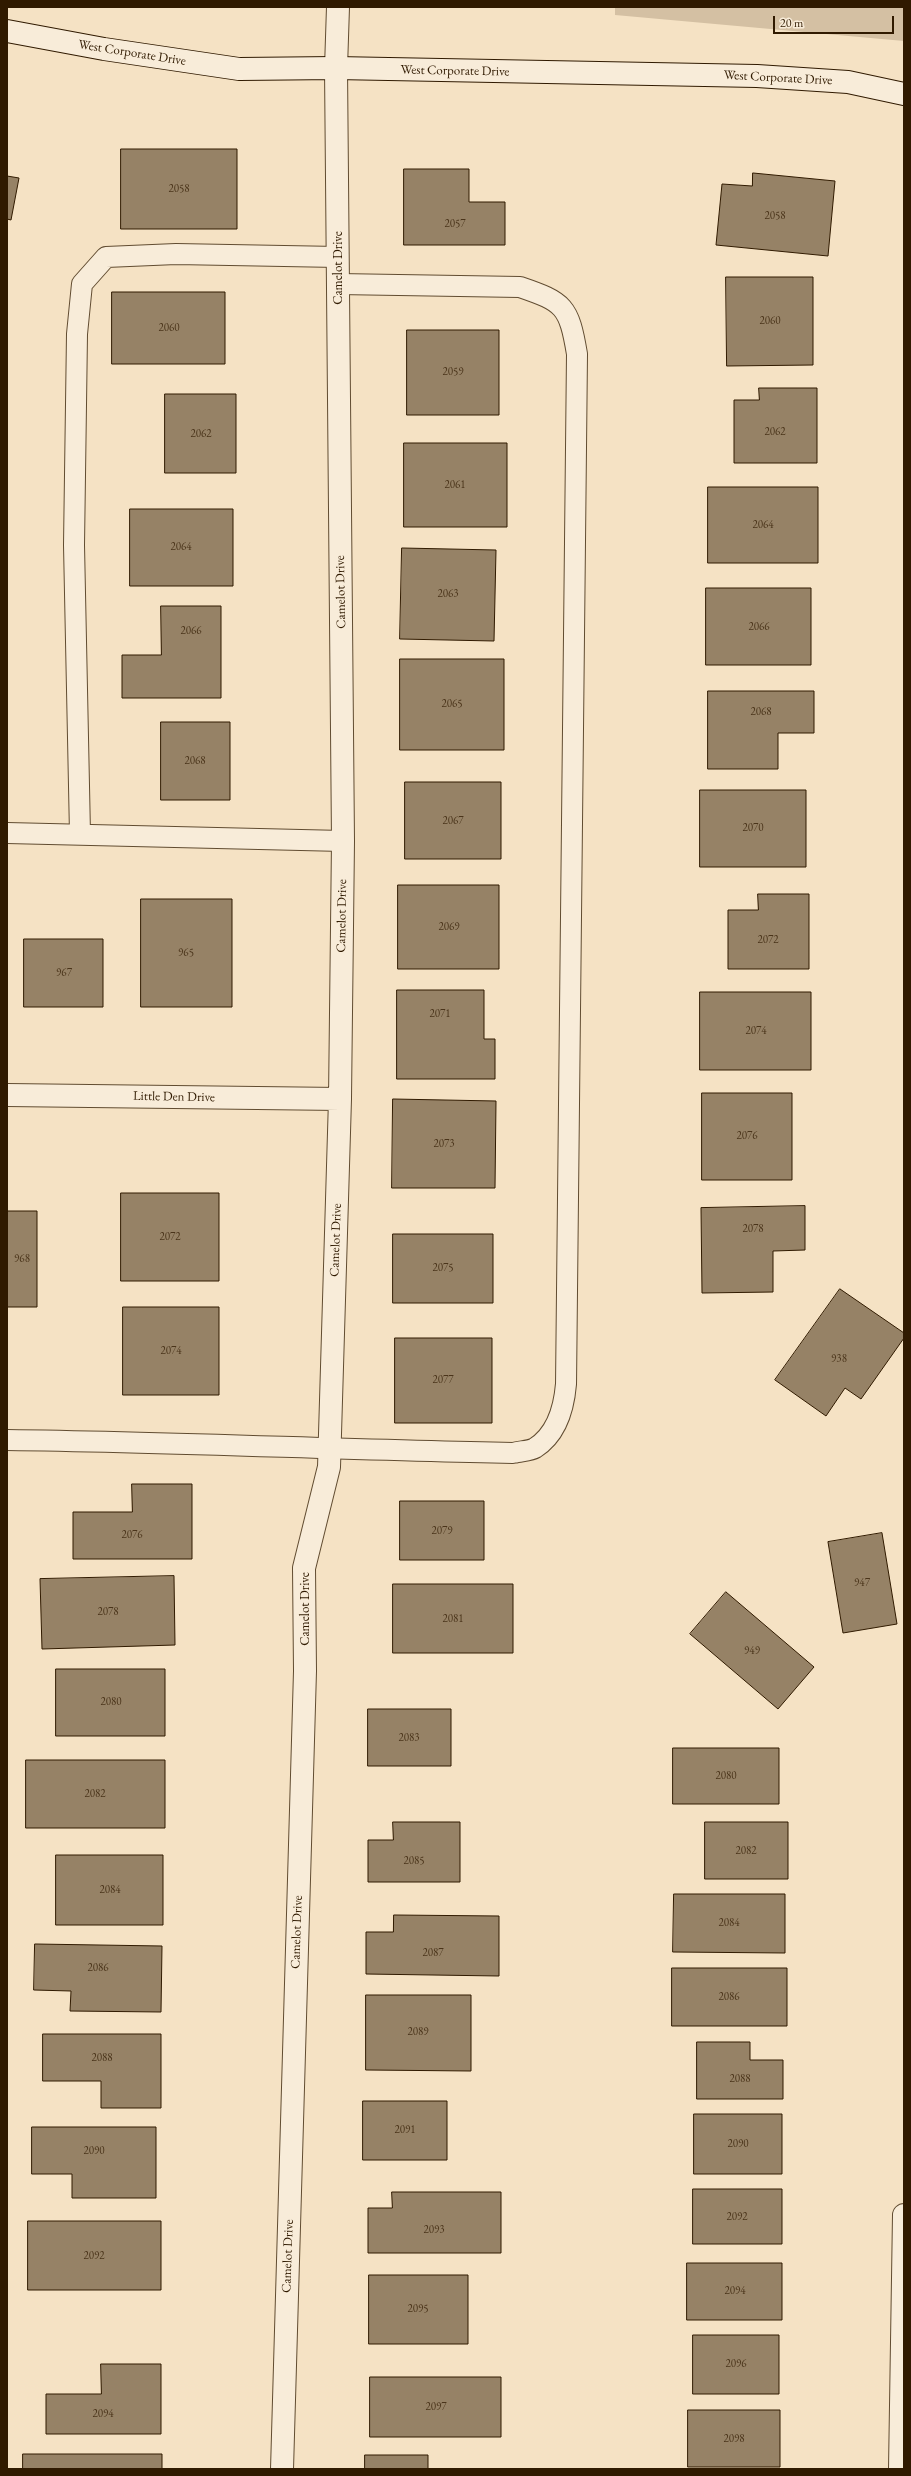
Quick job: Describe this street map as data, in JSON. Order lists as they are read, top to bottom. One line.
{"streets":{"street":["West Corporate Drive","Camelot Drive","Little Den Drive"]},"crossings":[["West Corporate Drive","Camelot Drive"],["Camelot Drive","Little Den Drive"]],"house_numbers":["2058","2058","2057","2060","2060","2059","2062","2062","2061","2064","2064","2063","2066","2066","2065","2068","2068","2067","2070","2069","2072","965","967","2071","2074","2076","2073","2078","2072","968","2075","2074","938","2077","2079","2076","947","2078","2081","949","2080","2083","2080","2082","2082","2085","2084","2084","2087","2086","2086","2089","2088","2088","2091","2090","2090","2092","2093","2092","2094","2095","2096","2097","2094","2098"],"scale_bar":"20 m"}
